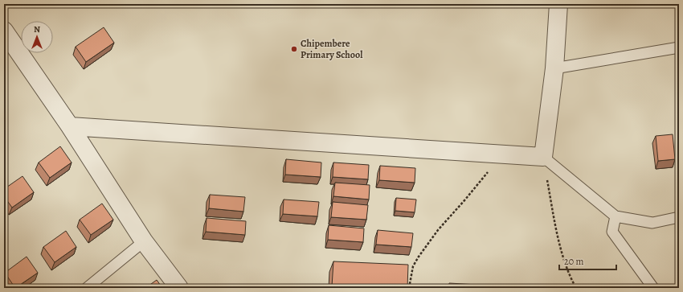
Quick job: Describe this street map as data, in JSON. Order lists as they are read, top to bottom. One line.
{"places":["Chipembere Primary School"],"scale_bar":"20 m","north":"top"}
